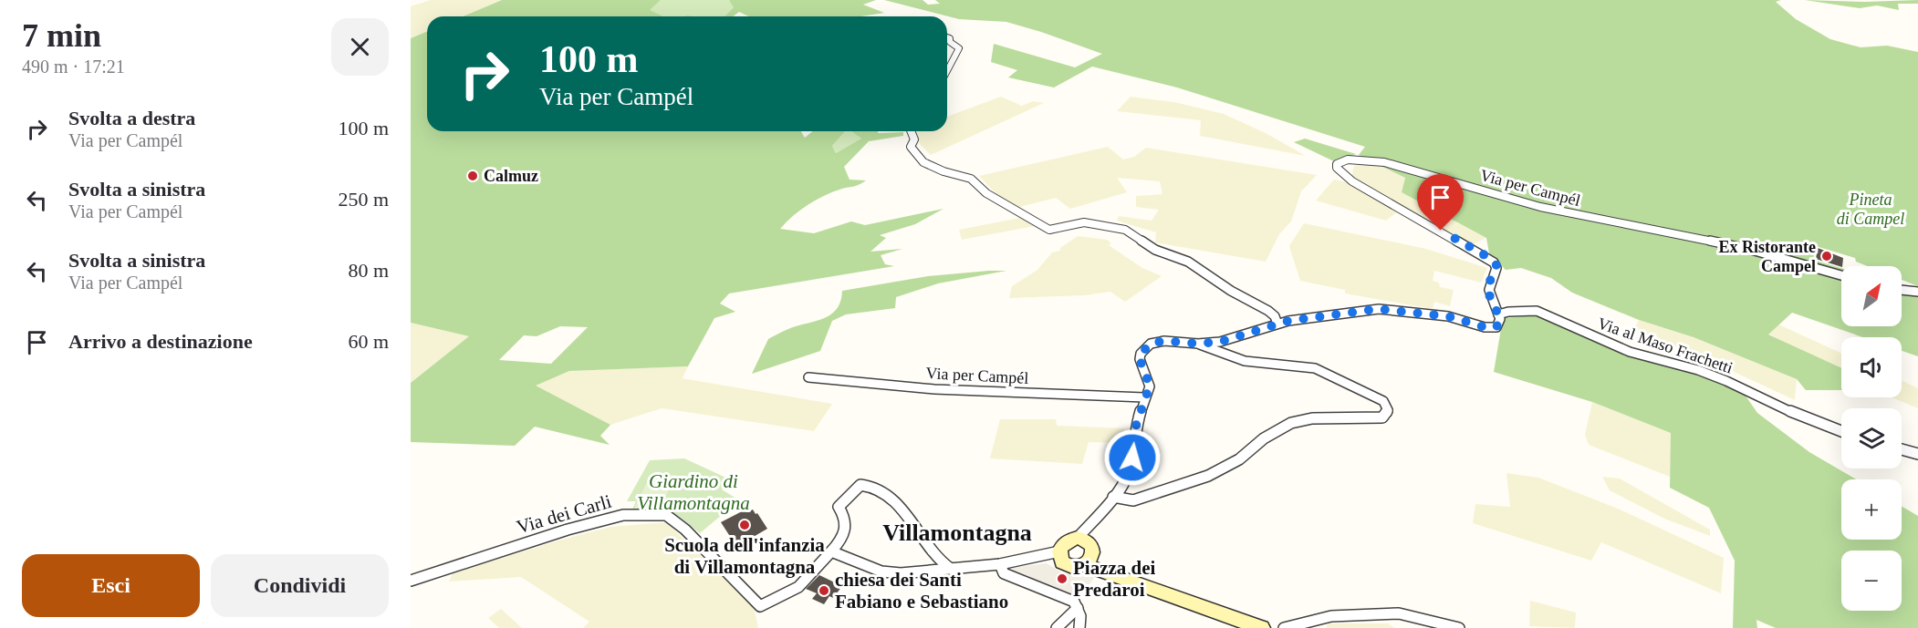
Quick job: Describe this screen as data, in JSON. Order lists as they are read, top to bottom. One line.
{"streets":{"street":["Via per Campél","Via al Maso Frachetti","Via dei Carli"]},"crossings":[["Via per Campél","Via al Maso Frachetti"]],"districts":["Villamontagna"],"parks":["Pineta di Campel","Giardino di Villamontagna"],"places":["Calmuz","Ex Ristorante Campel","Scuola dell'infanzia di Villamontagna","Piazza dei Predaroi","chiesa dei Santi Fabiano e Sebastiano"],"north":"top right","page":{"heading":["7 min","490 m · 17:21"],"turn":["100 m","Via per Campél"],"list":[{"name":"Svolta a destra","note":"Via per Campél","value":"100 m"},{"name":"Svolta a sinistra","note":"Via per Campél","value":"250 m"},{"name":"Svolta a sinistra","note":"Via per Campél","value":"80 m"},{"name":"Arrivo a destinazione","value":"60 m"}],"map_buttons":["+","−"],"buttons":["Esci","Condividi"]}}
